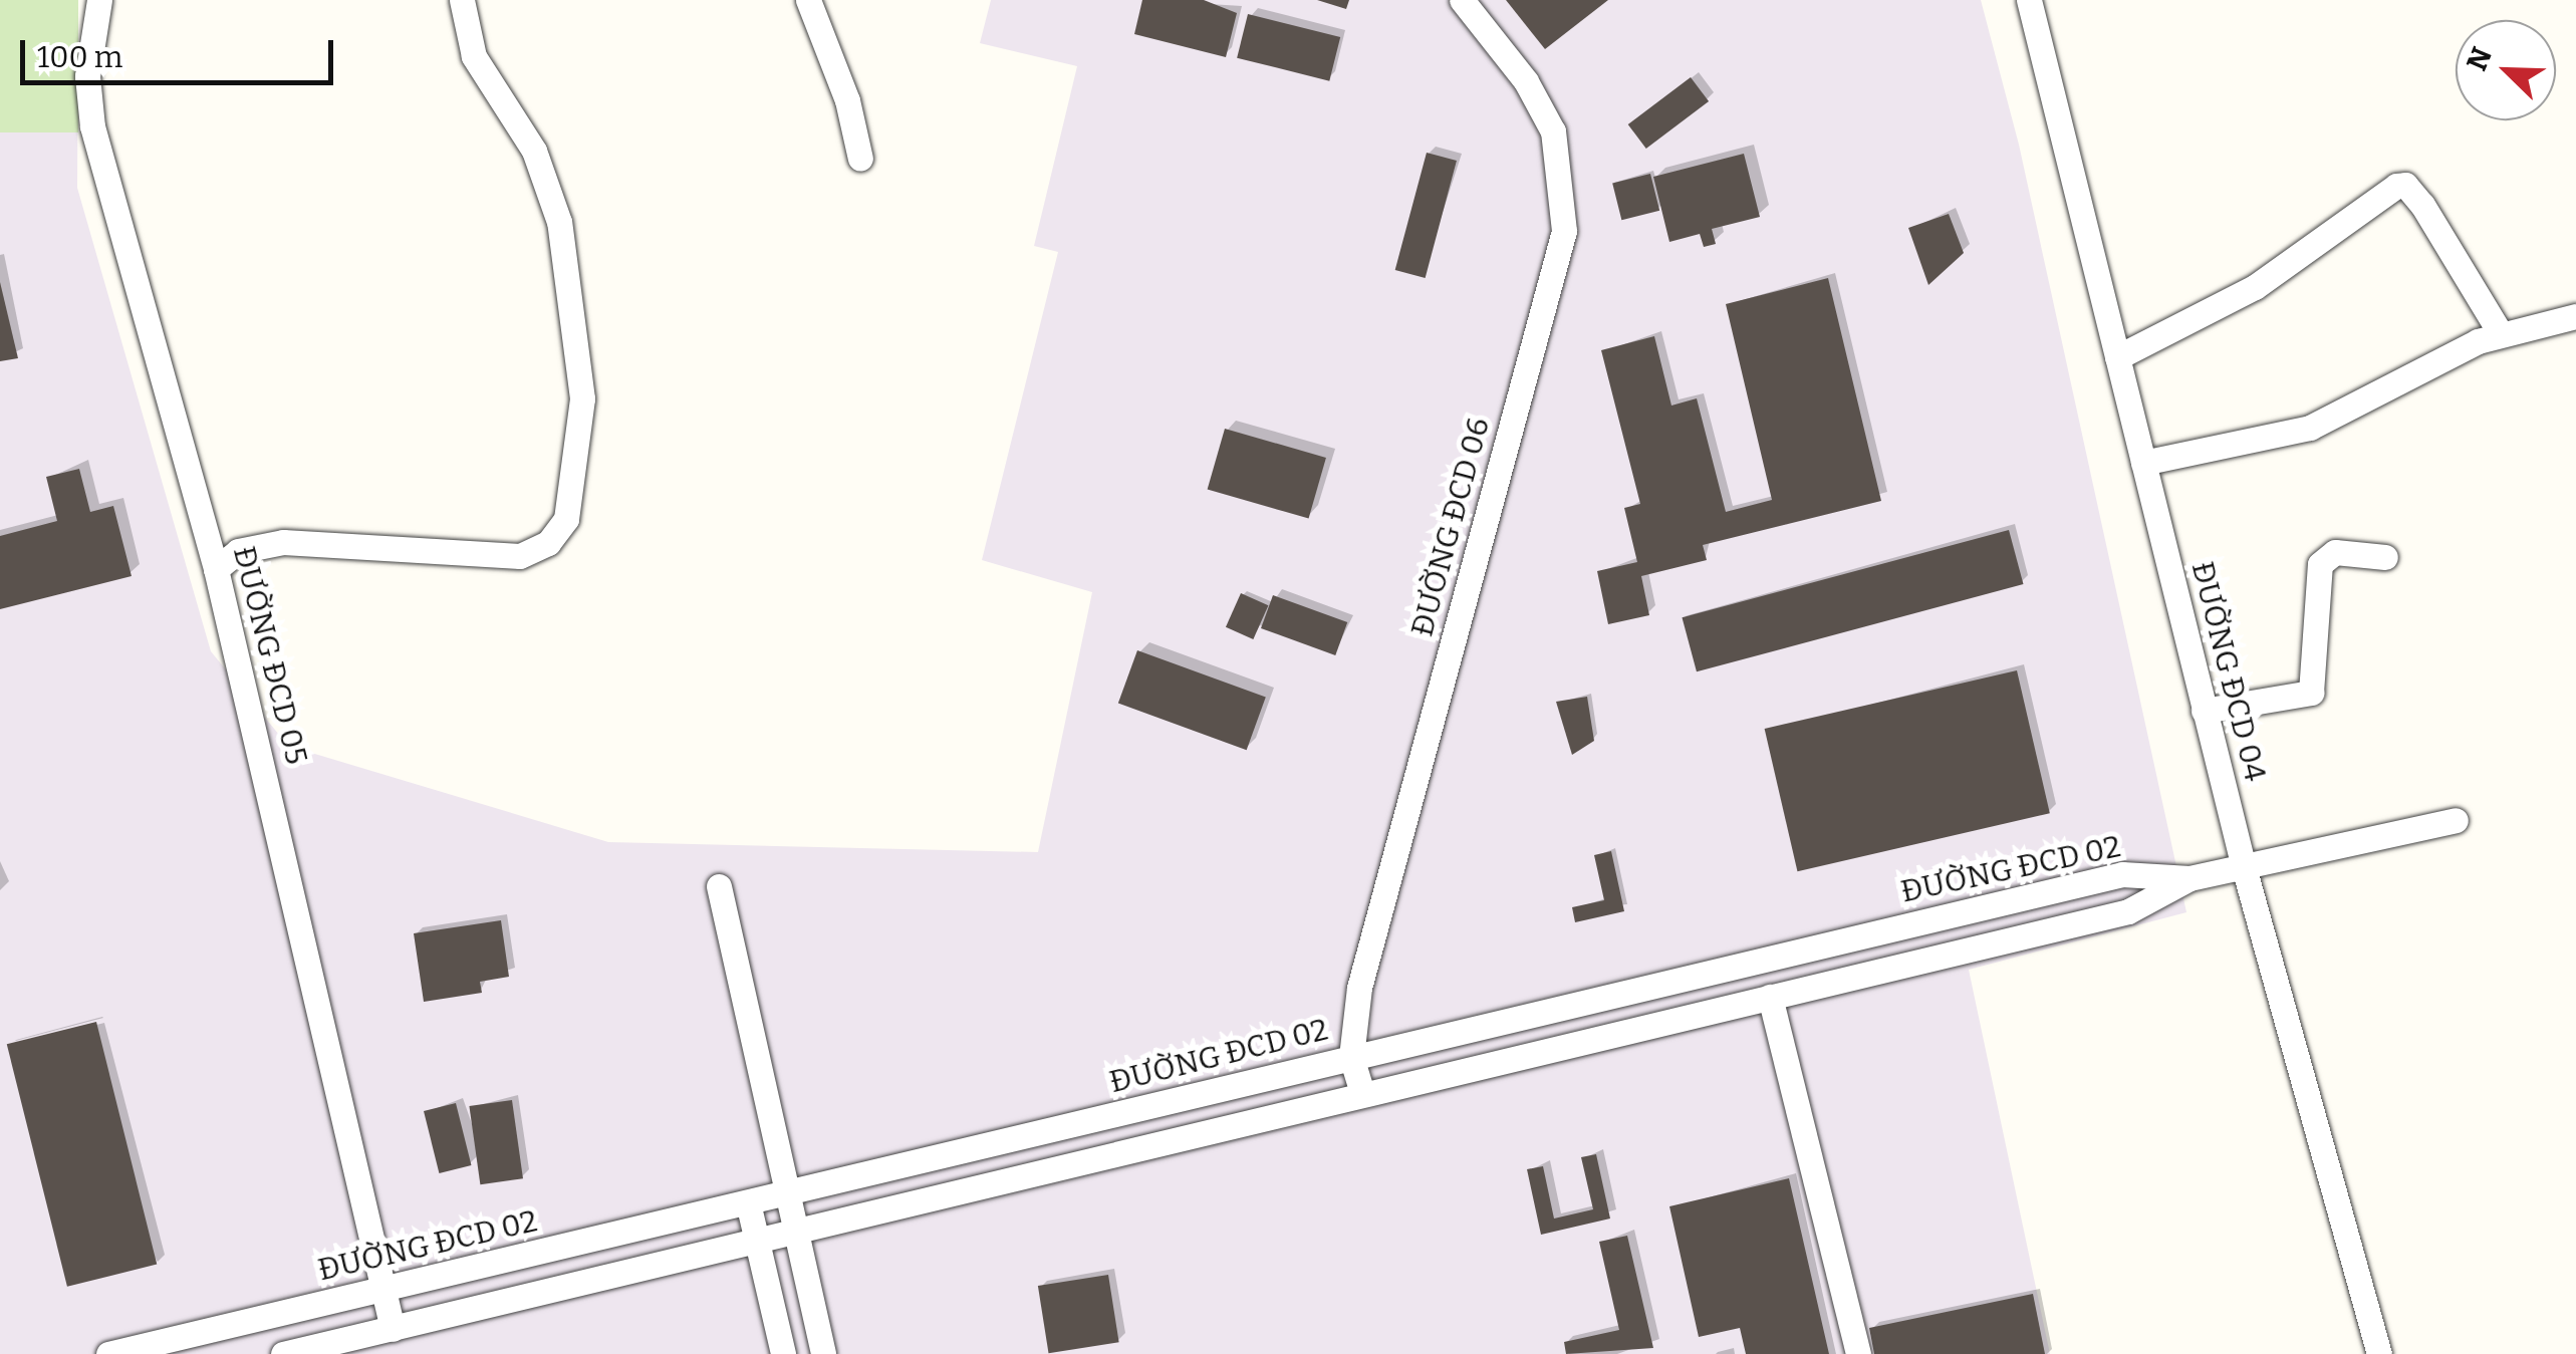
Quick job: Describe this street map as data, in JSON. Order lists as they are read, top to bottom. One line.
{"streets":{"street":["ĐƯỜNG ĐCD 06","ĐƯỜNG ĐCD 05","ĐƯỜNG ĐCD 04","ĐƯỜNG ĐCD 02"]},"crossings":[["ĐƯỜNG ĐCD 06","ĐƯỜNG ĐCD 02"],["ĐƯỜNG ĐCD 05","ĐƯỜNG ĐCD 02"]],"scale_bar":"100 m","north":"top left"}
